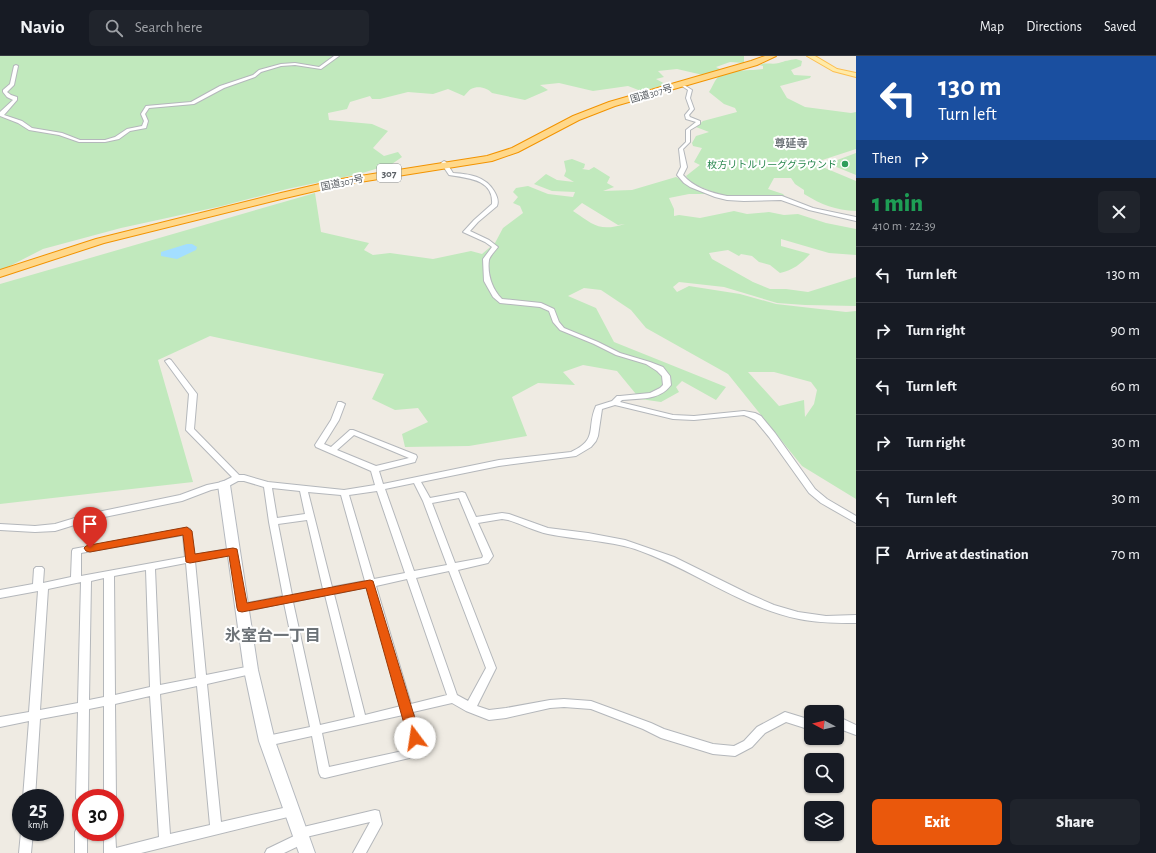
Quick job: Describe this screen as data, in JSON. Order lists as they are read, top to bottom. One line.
{"streets":{"highway":["国道307号","307"]},"districts":["尊延寺","氷室台一丁目"],"places":["枚方リトルリーググラウンド"],"north":"left","page":{"header":"Navio","search":"Search here","nav":["Map","Directions","Saved"],"turn":["130 m","Turn left"],"then":"Then","heading":["1 min","410 m · 22:39"],"list":[{"name":"Turn left","value":"130 m"},{"name":"Turn right","value":"90 m"},{"name":"Turn left","value":"60 m"},{"name":"Turn right","value":"30 m"},{"name":"Turn left","value":"30 m"},{"name":"Arrive at destination","value":"70 m"}],"speed":"25 km/h","limit":"30","buttons":["Exit","Share"]}}
